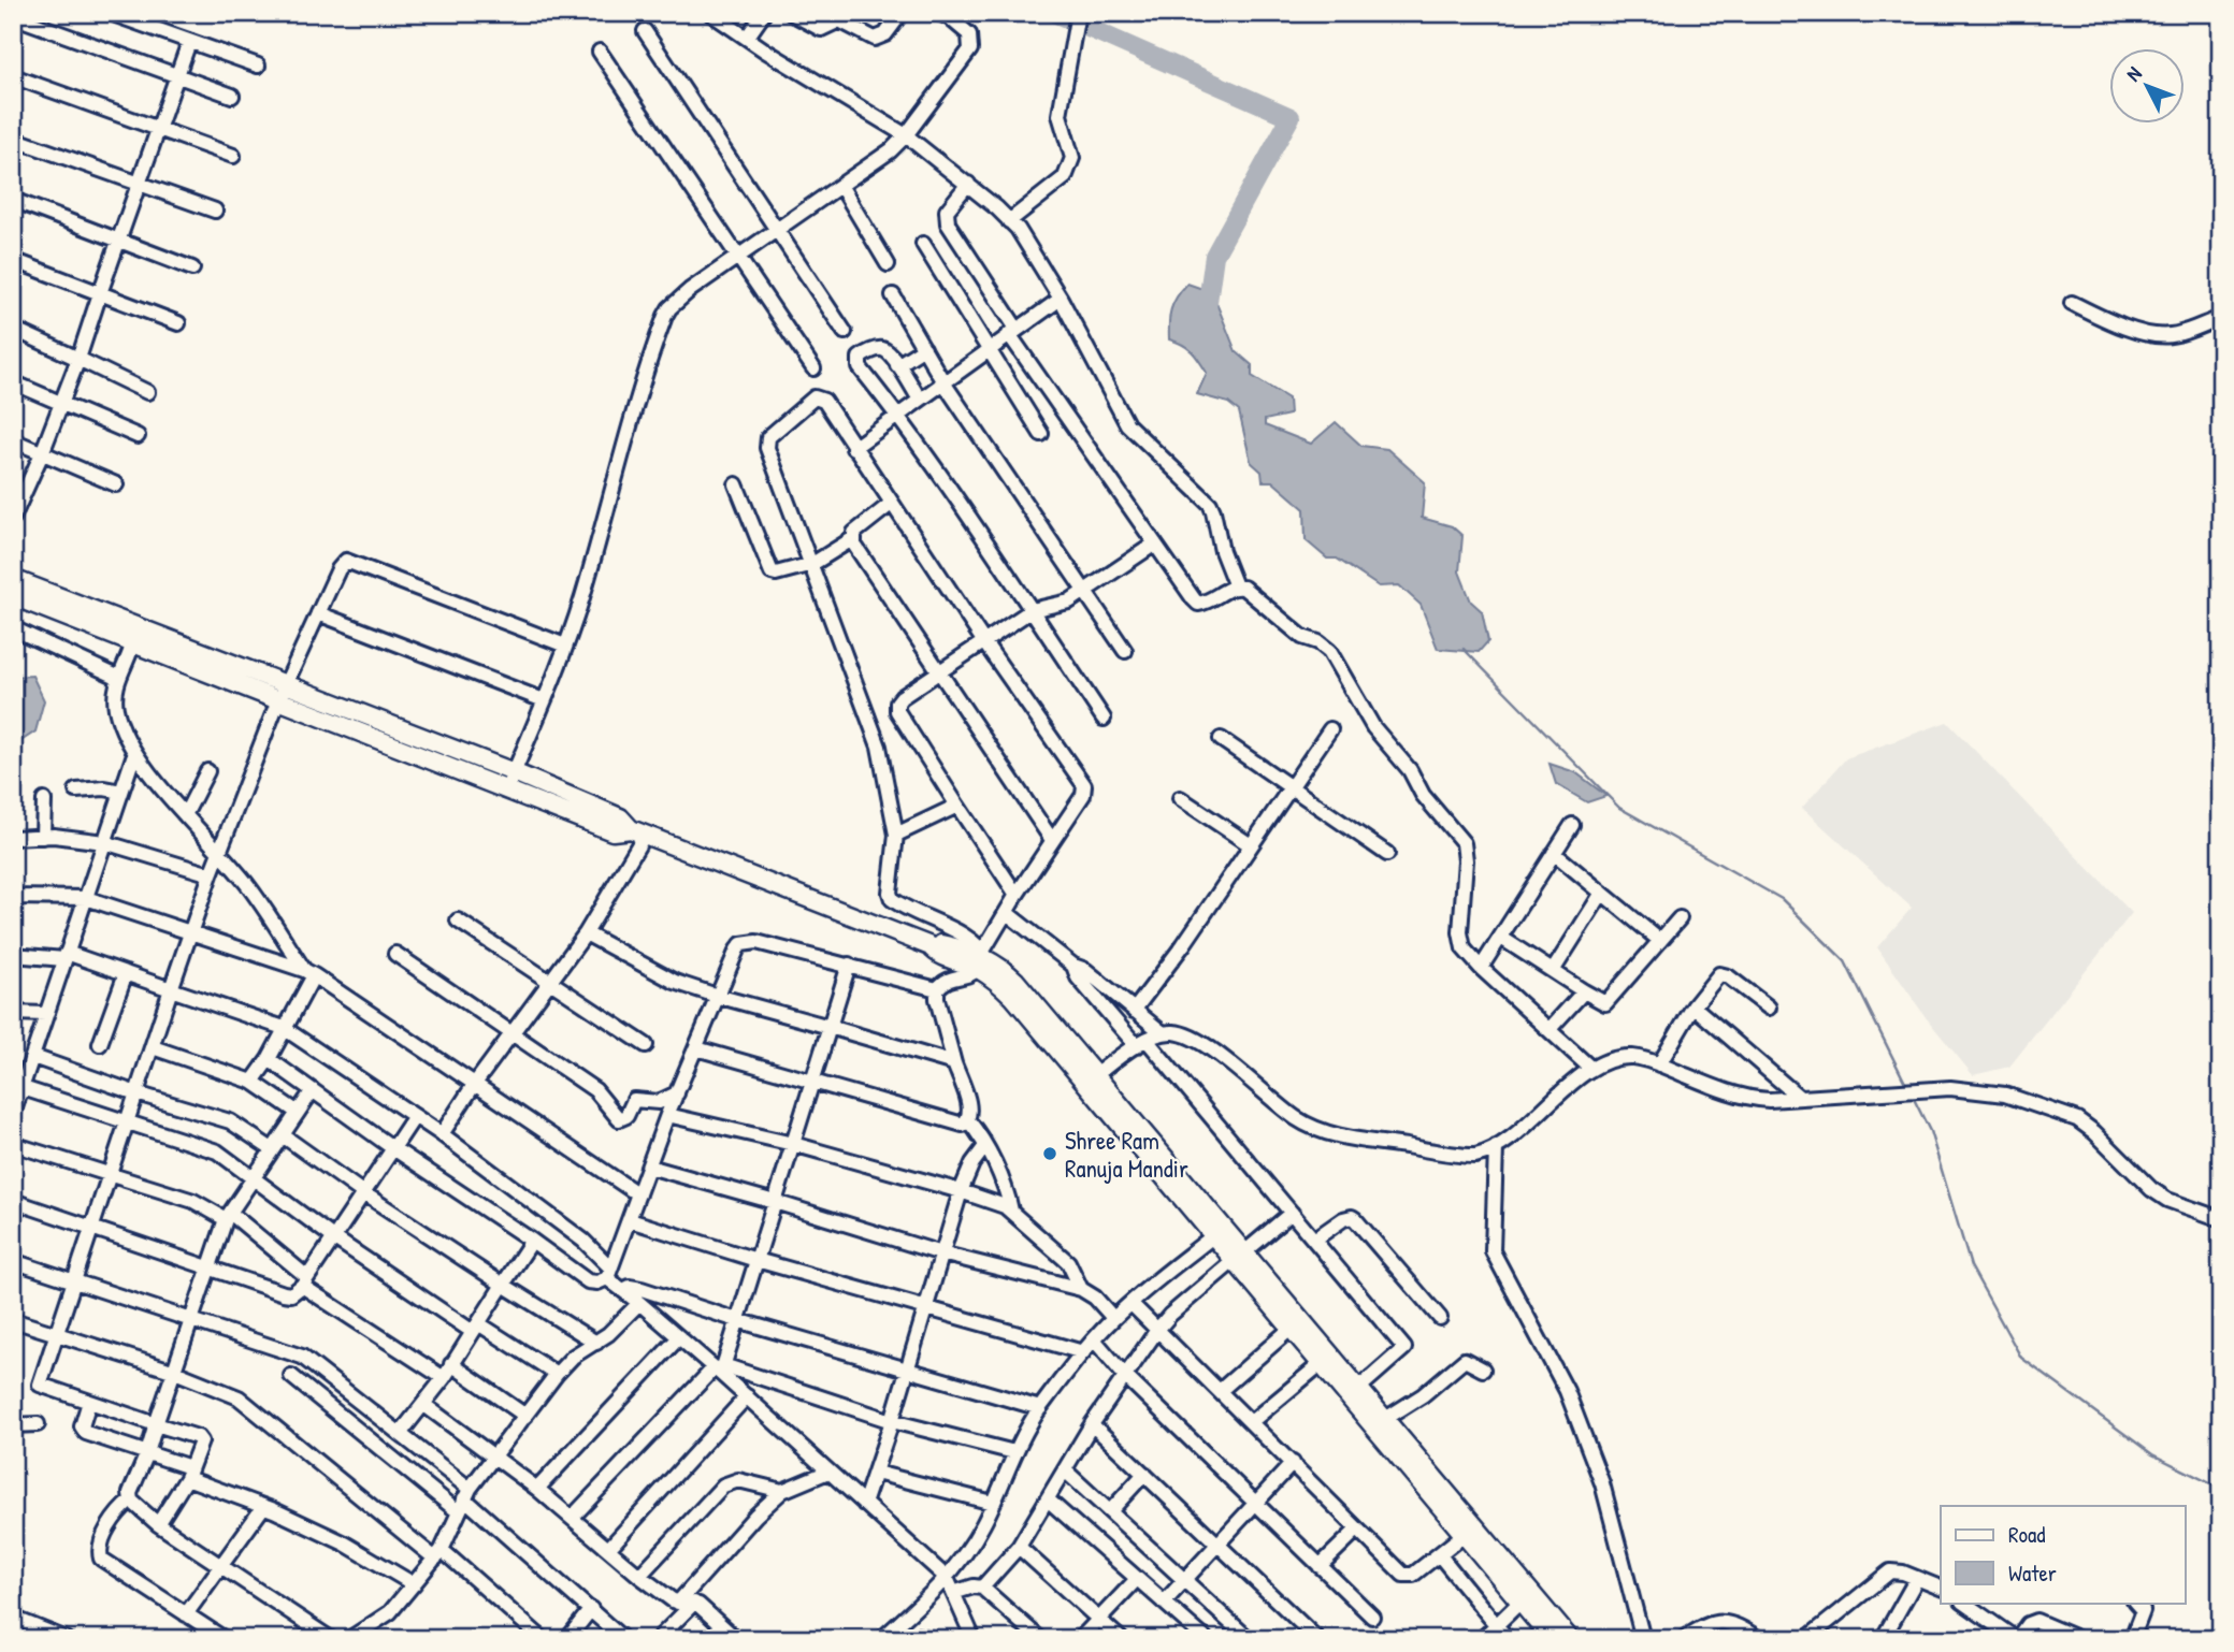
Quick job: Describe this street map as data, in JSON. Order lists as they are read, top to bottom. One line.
{"places":["Shree Ram Ranuja Mandir"],"legend":["Road","Water"],"north":"top left"}
